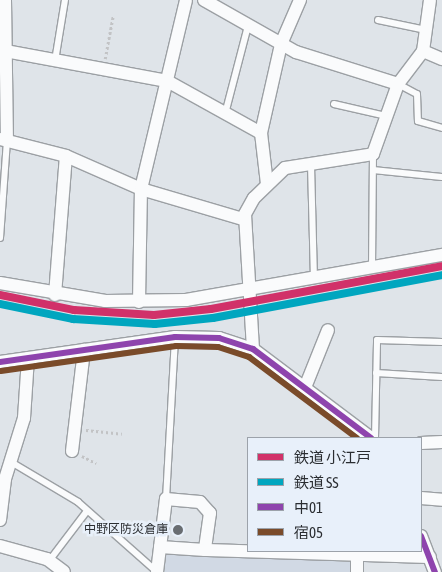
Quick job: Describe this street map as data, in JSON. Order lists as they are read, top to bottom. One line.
{"places":["中野区防災倉庫"],"lines":["rail line 小江戸","rail line SS","transit line 中01","transit line 宿05"],"legend":["鉄道 小江戸","鉄道 SS","中01","宿05"]}
